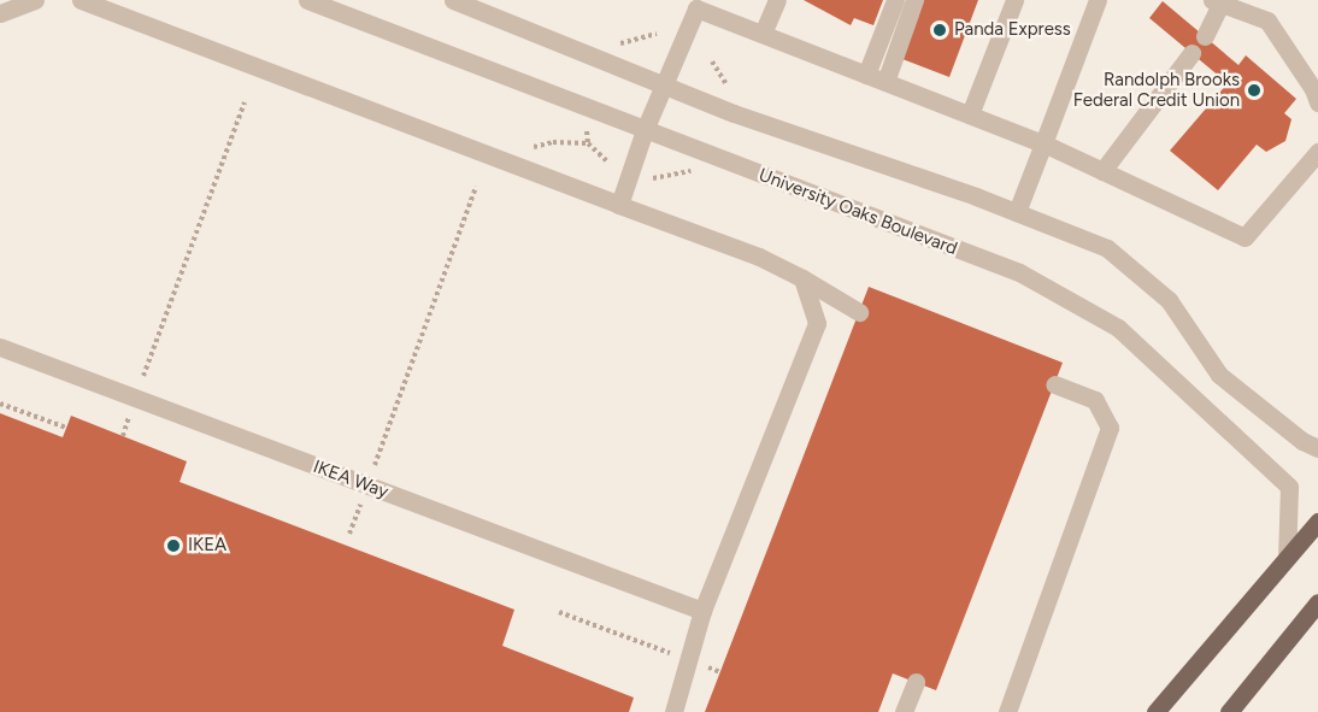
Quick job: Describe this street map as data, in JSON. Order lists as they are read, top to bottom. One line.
{"streets":{"street":["University Oaks Boulevard","IKEA Way"]},"places":["Panda Express","Randolph Brooks Federal Credit Union","IKEA"]}
